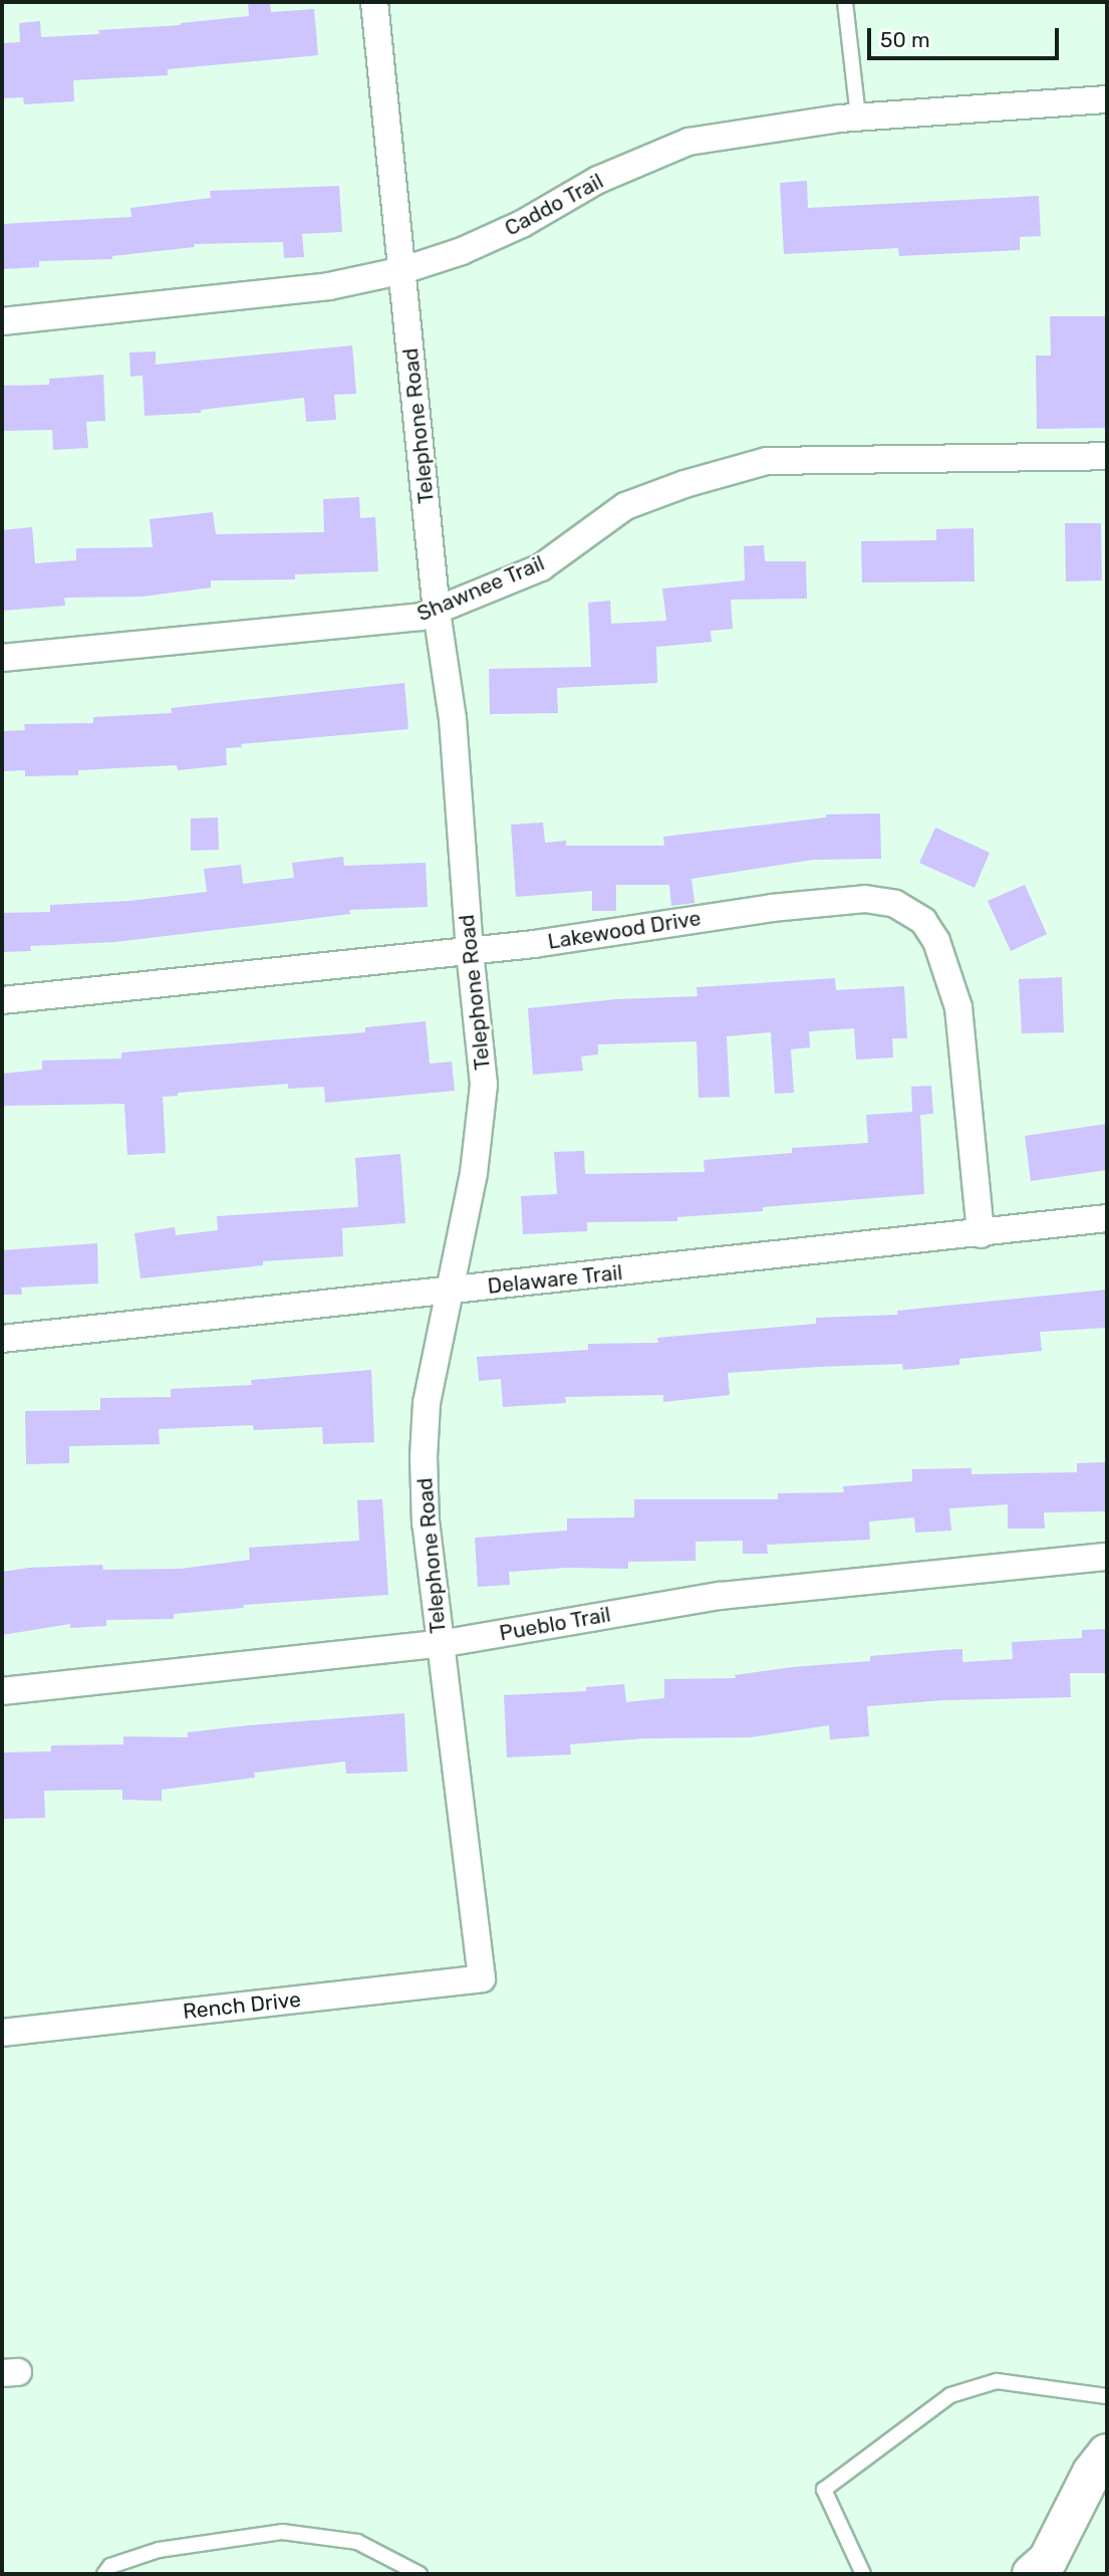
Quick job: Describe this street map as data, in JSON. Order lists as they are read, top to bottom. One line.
{"streets":{"street":["Caddo Trail","Telephone Road","Shawnee Trail","Lakewood Drive","Delaware Trail","Pueblo Trail","Rench Drive"]},"crossings":[["Caddo Trail","Telephone Road"],["Telephone Road","Shawnee Trail"],["Telephone Road","Lakewood Drive"],["Telephone Road","Delaware Trail"],["Telephone Road","Pueblo Trail"],["Telephone Road","Rench Drive"],["Lakewood Drive","Delaware Trail"]],"scale_bar":"50 m"}
